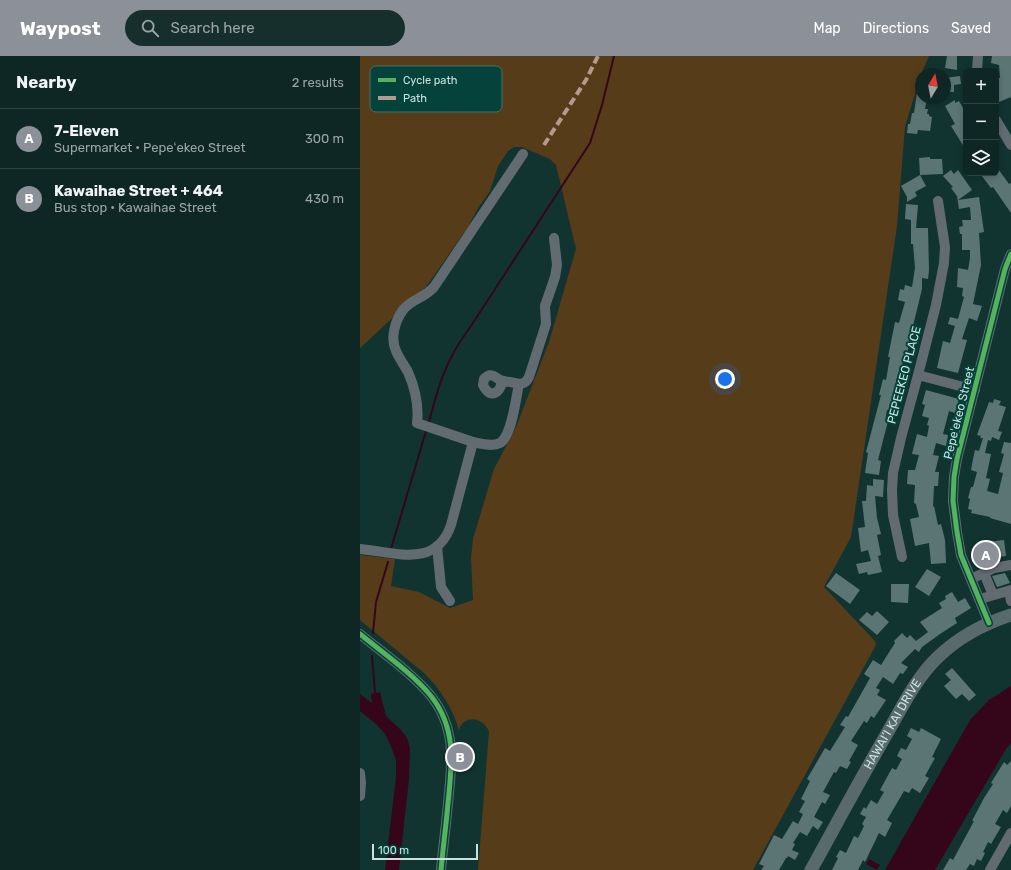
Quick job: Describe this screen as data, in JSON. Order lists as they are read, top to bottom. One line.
{"streets":{"main road":["HAWAI’I KAI DRIVE"],"street":["PEPEEKEO PLACE","Pepeʻekeo Street"]},"crossings":[["Pepeʻekeo Street","HAWAI’I KAI DRIVE"]],"legend":["Cycle path","Path"],"scale_bar":"100 m","north":"top","page":{"header":"Waypost","search":"Search here","nav":["Map","Directions","Saved"],"heading":["Nearby","2 results"],"map_buttons":["+","−"],"list":[{"mark":"A","name":"7-Eleven","note":"Supermarket · Pepeʻekeo Street","value":"300 m"},{"mark":"B","name":"Kawaihae Street + 464","note":"Bus stop · Kawaihae Street","value":"430 m"}],"pins":["A","B"],"scale":"100 m"}}
